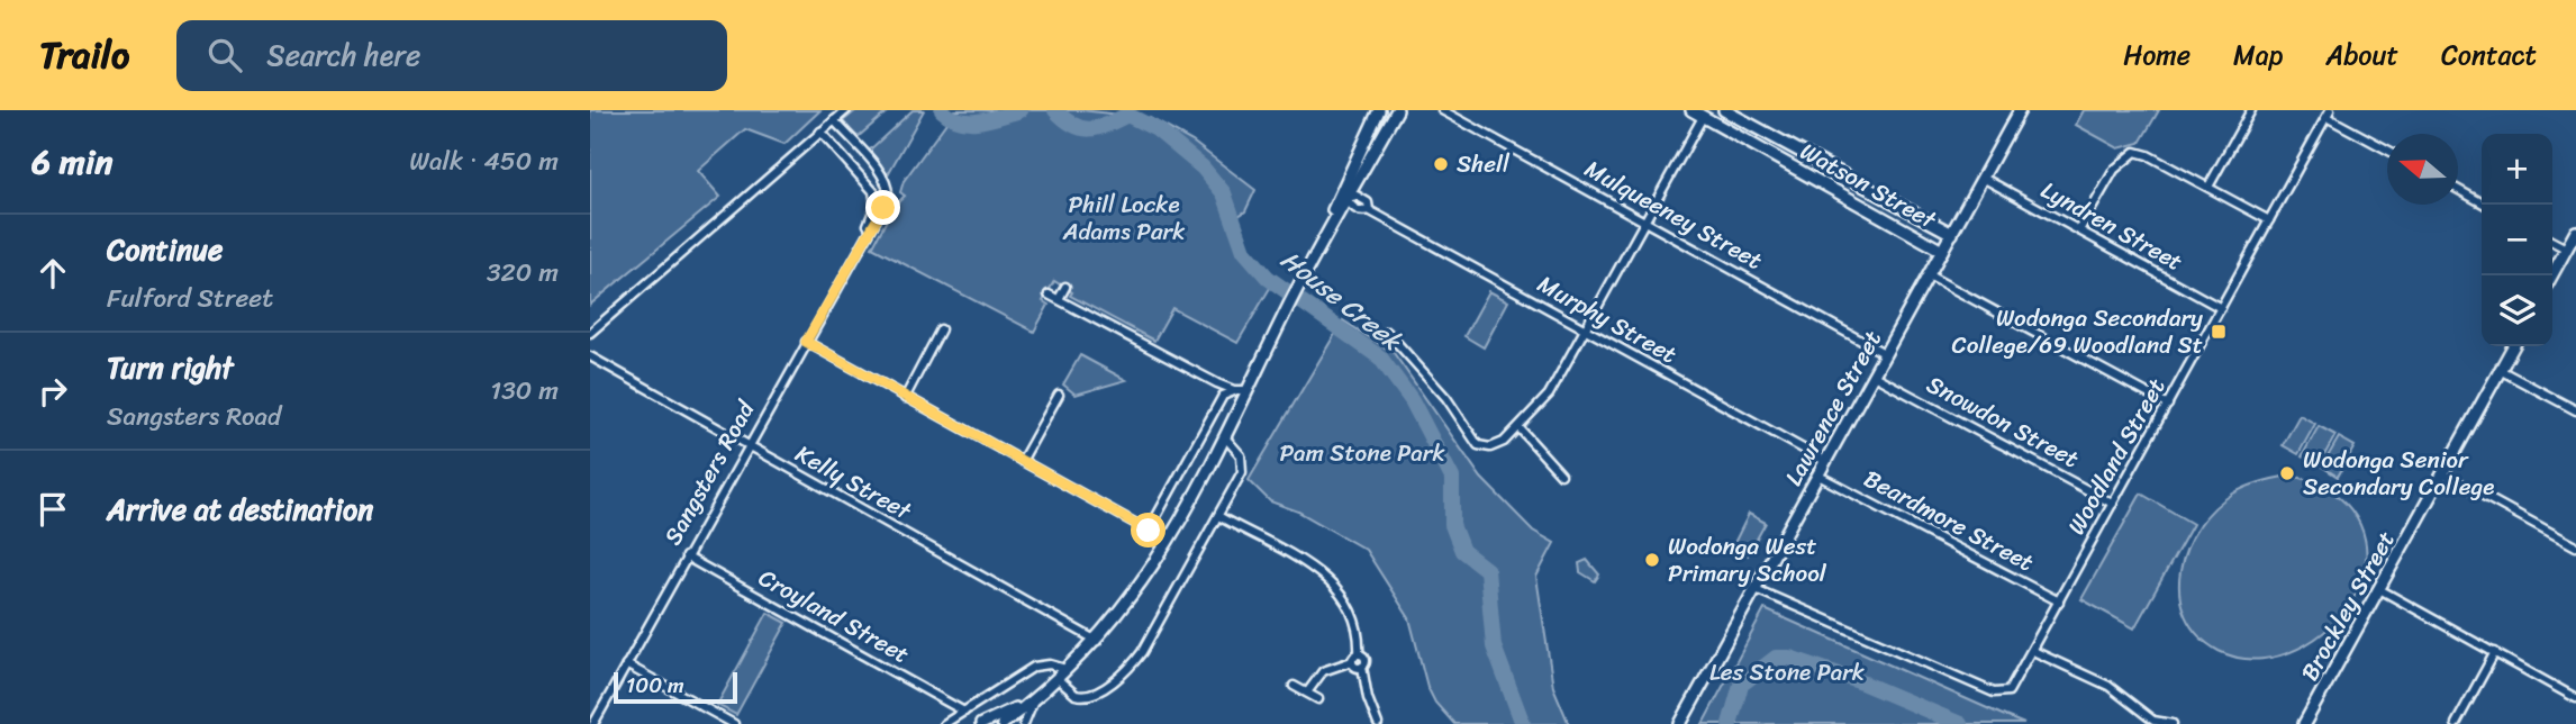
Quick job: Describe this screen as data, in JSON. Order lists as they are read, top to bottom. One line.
{"streets":{"main road":["Watson Street","Lawrence Street","Brockley Street"],"street":["Mulqueeney Street","Lyndren Street","Murphy Street","Snowdon Street","Woodland Street","Sangsters Road","Kelly Street","Beardmore Street","Croyland Street"]},"crossings":[["Watson Street","Lawrence Street"],["Mulqueeney Street","Lawrence Street"],["Lyndren Street","Lawrence Street"],["Lyndren Street","Woodland Street"],["Murphy Street","Lawrence Street"],["Lawrence Street","Snowdon Street"],["Lawrence Street","Woodland Street"],["Lawrence Street","Beardmore Street"],["Snowdon Street","Woodland Street"],["Woodland Street","Beardmore Street"],["Sangsters Road","Kelly Street"],["Sangsters Road","Croyland Street"]],"water":["House Creek"],"parks":["Phill Locke Adams Park","Pam Stone Park","Les Stone Park"],"places":{"other":["Shell","Wodonga Senior Secondary College","Wodonga West Primary School"],"transit":["Wodonga Secondary College/69 Woodland St"]},"scale_bar":"100 m","north":"left","page":{"header":"Trailo","search":"Search here","nav":["Home","Map","About","Contact"],"heading":["6 min","Walk · 450 m"],"map_buttons":["+","−"],"list":[["Continue","Fulford Street","320 m"],["Turn right","Sangsters Road","130 m"],"Arrive at destination"],"scale":"100 m"}}
